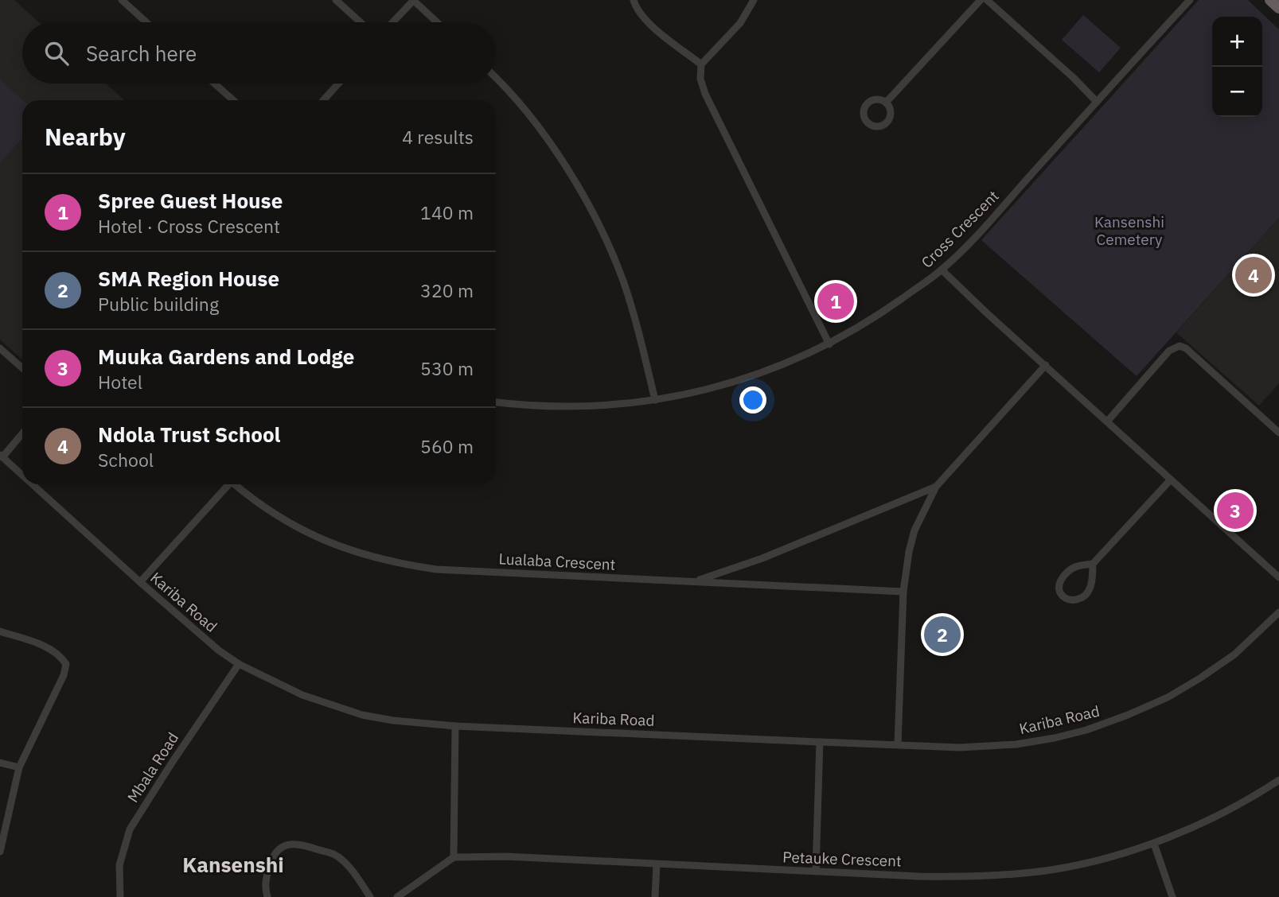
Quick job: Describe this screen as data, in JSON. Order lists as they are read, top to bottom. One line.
{"streets":{"street":["Cross Crescent","Lualaba Crescent","Kariba Road","Mbala Road","Petauke Crescent"]},"crossings":[["Kariba Road","Mbala Road"]],"districts":["Kansenshi"],"parks":["Kansenshi Cemetery"],"page":{"map_buttons":["+","−"],"search":"Search here","heading":["Nearby","4 results"],"list":[{"mark":"1","name":"Spree Guest House","note":"Hotel · Cross Crescent","value":"140 m"},{"mark":"2","name":"SMA Region House","note":"Public building","value":"320 m"},{"mark":"3","name":"Muuka Gardens and Lodge","note":"Hotel","value":"530 m"},{"mark":"4","name":"Ndola Trust School","note":"School","value":"560 m"}],"pins":["4","1","3","2"]}}
